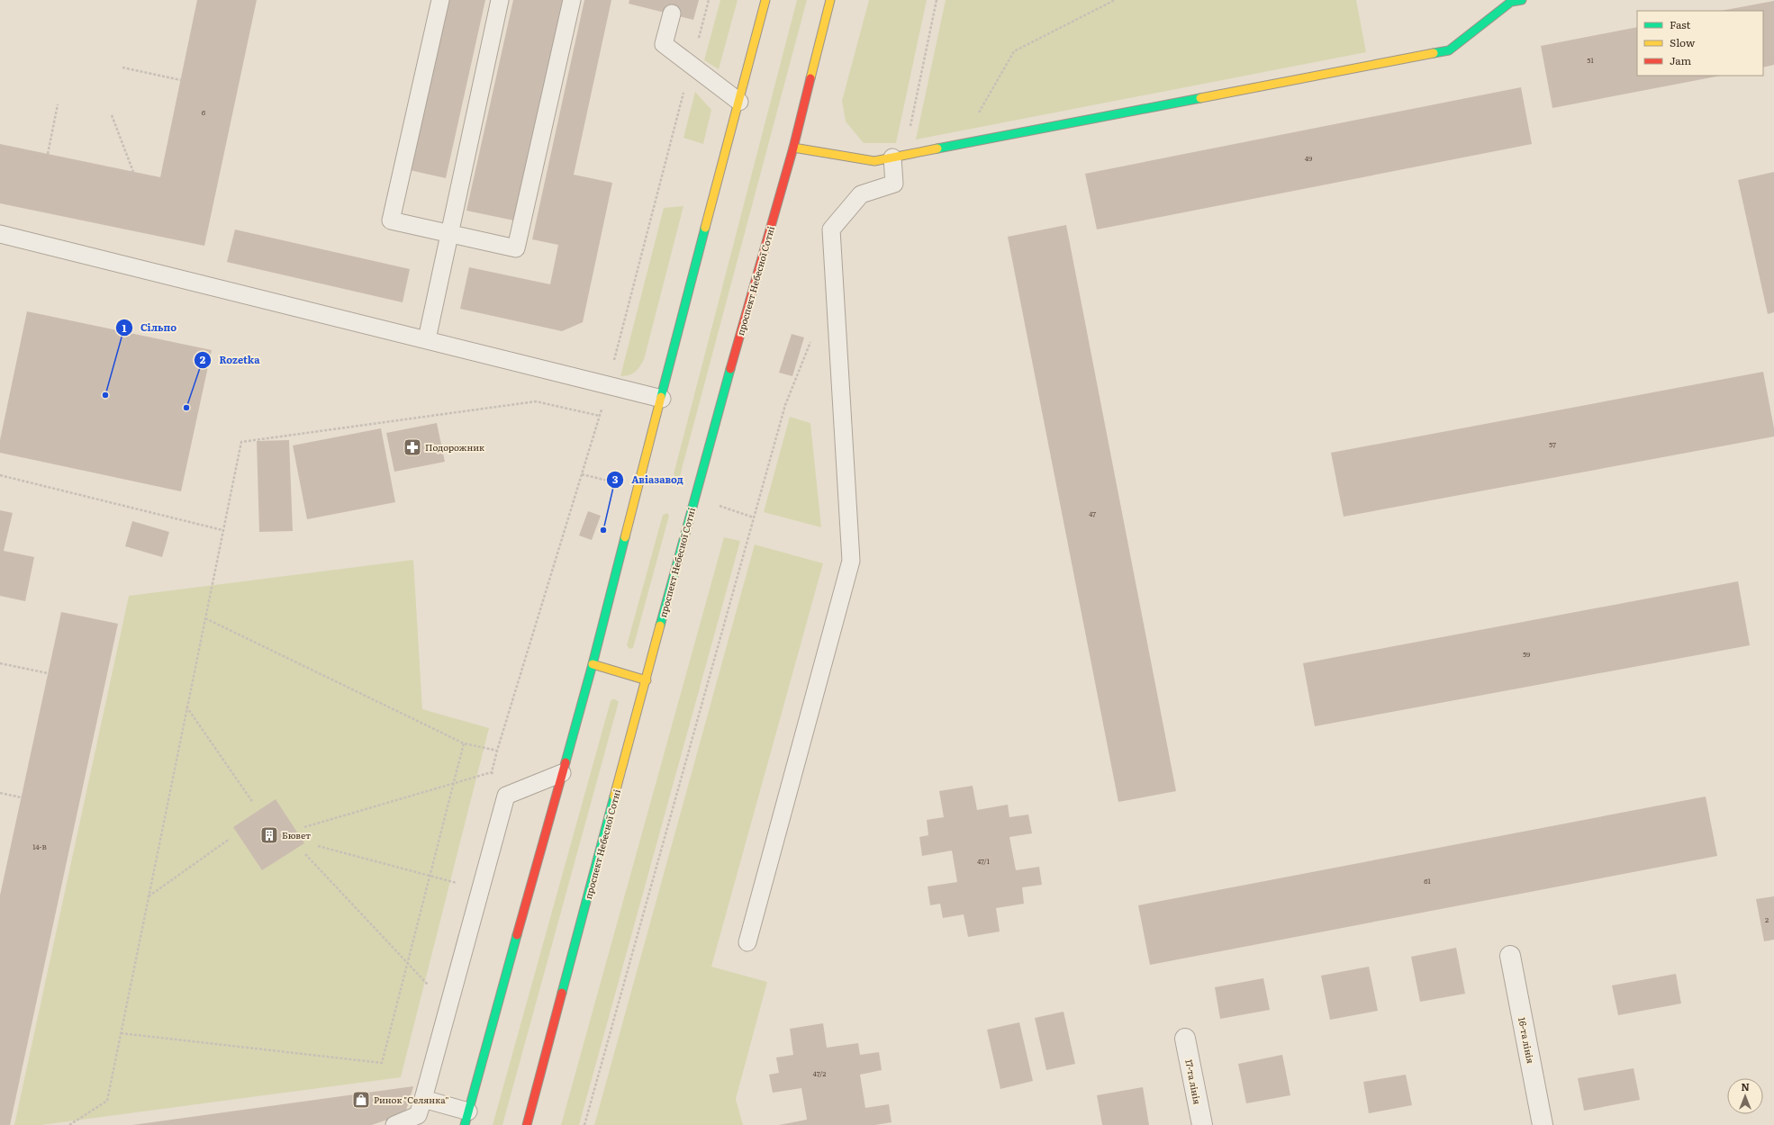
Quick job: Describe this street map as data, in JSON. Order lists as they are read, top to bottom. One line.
{"streets":{"main road":["проспект Небесної Сотні"],"street":["16-та лінія","17-та лінія"]},"places":{"other":["Сільпо","Rozetka","Авіазавод"],"pharmacy":["Подорожник"],"building":["Бювет"],"shop":["Ринок \"Селянка\""]},"house_numbers":["51","6","49","57","47","59","14-В","47/1","61","2","47/2"],"legend":["Fast","Slow","Jam"],"north":"top"}
